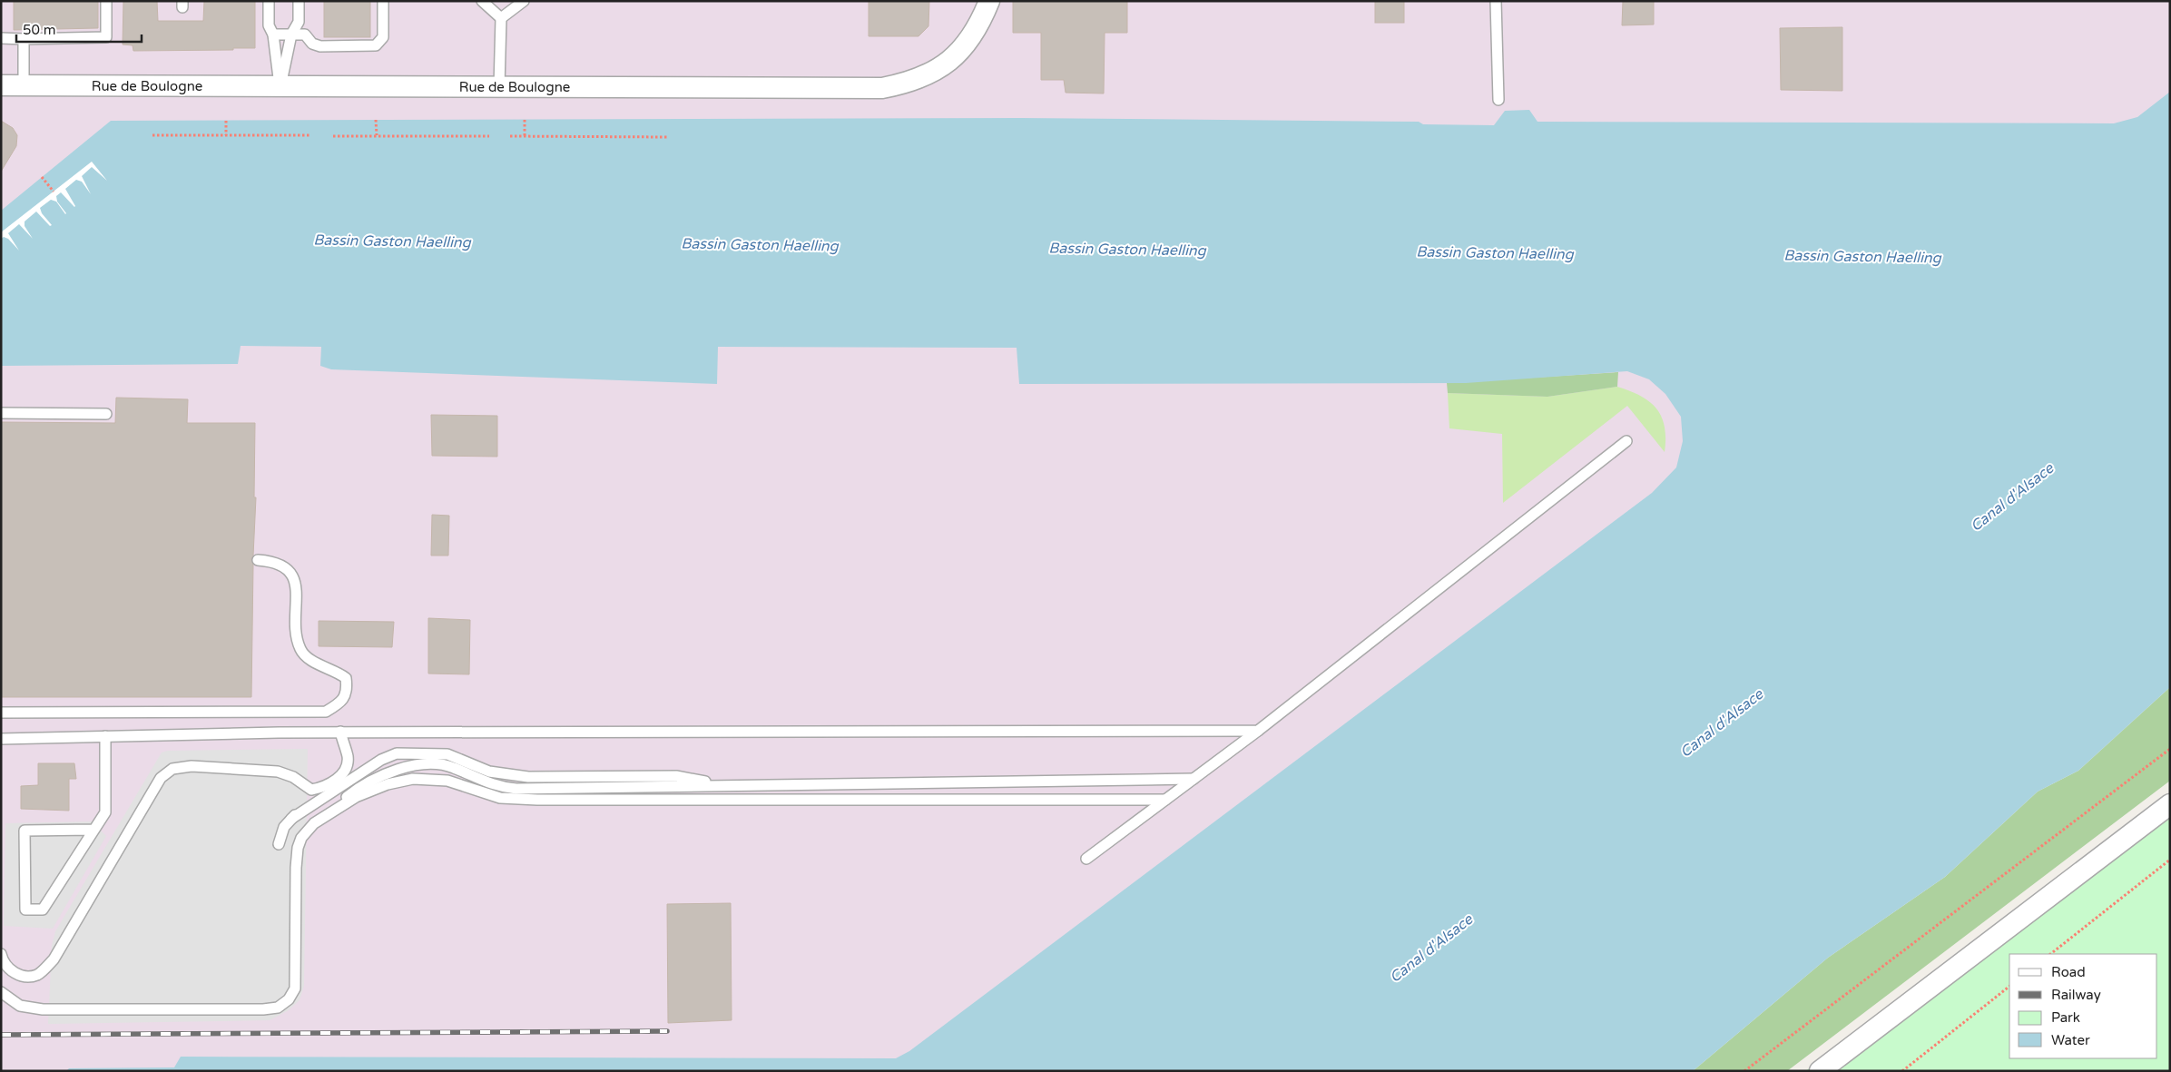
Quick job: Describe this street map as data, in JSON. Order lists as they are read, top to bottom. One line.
{"streets":{"street":["Rue de Boulogne"]},"water":["Bassin Gaston Haelling","Canal d'Alsace"],"legend":["Road","Railway","Park","Water"],"scale_bar":"50 m"}
